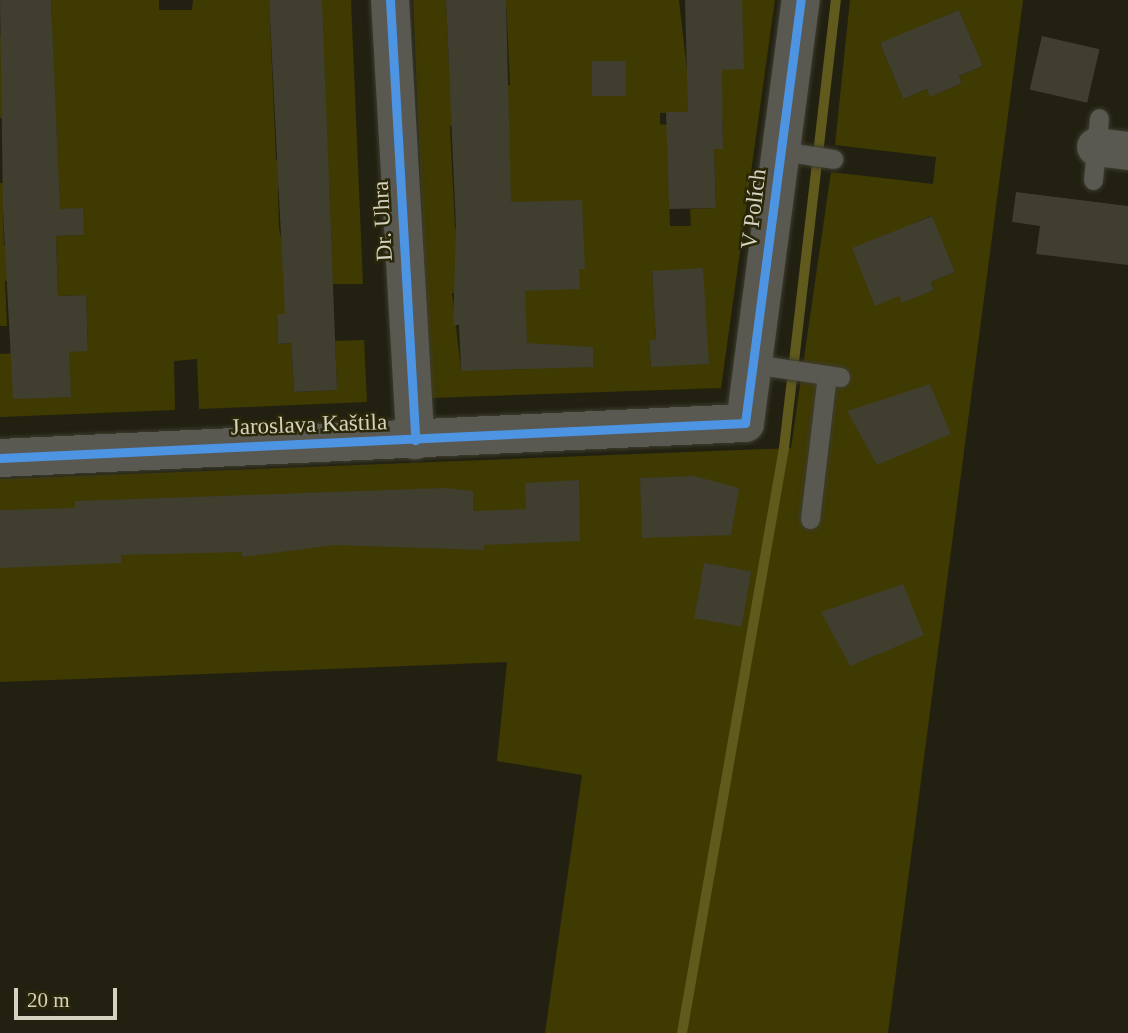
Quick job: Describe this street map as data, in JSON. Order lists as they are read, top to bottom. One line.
{"streets":{"street":["V Polích","Dr. Uhra","Jaroslava Kaštila"]},"crossings":[["V Polích","Jaroslava Kaštila"],["Dr. Uhra","Jaroslava Kaštila"]],"scale_bar":"20 m"}
